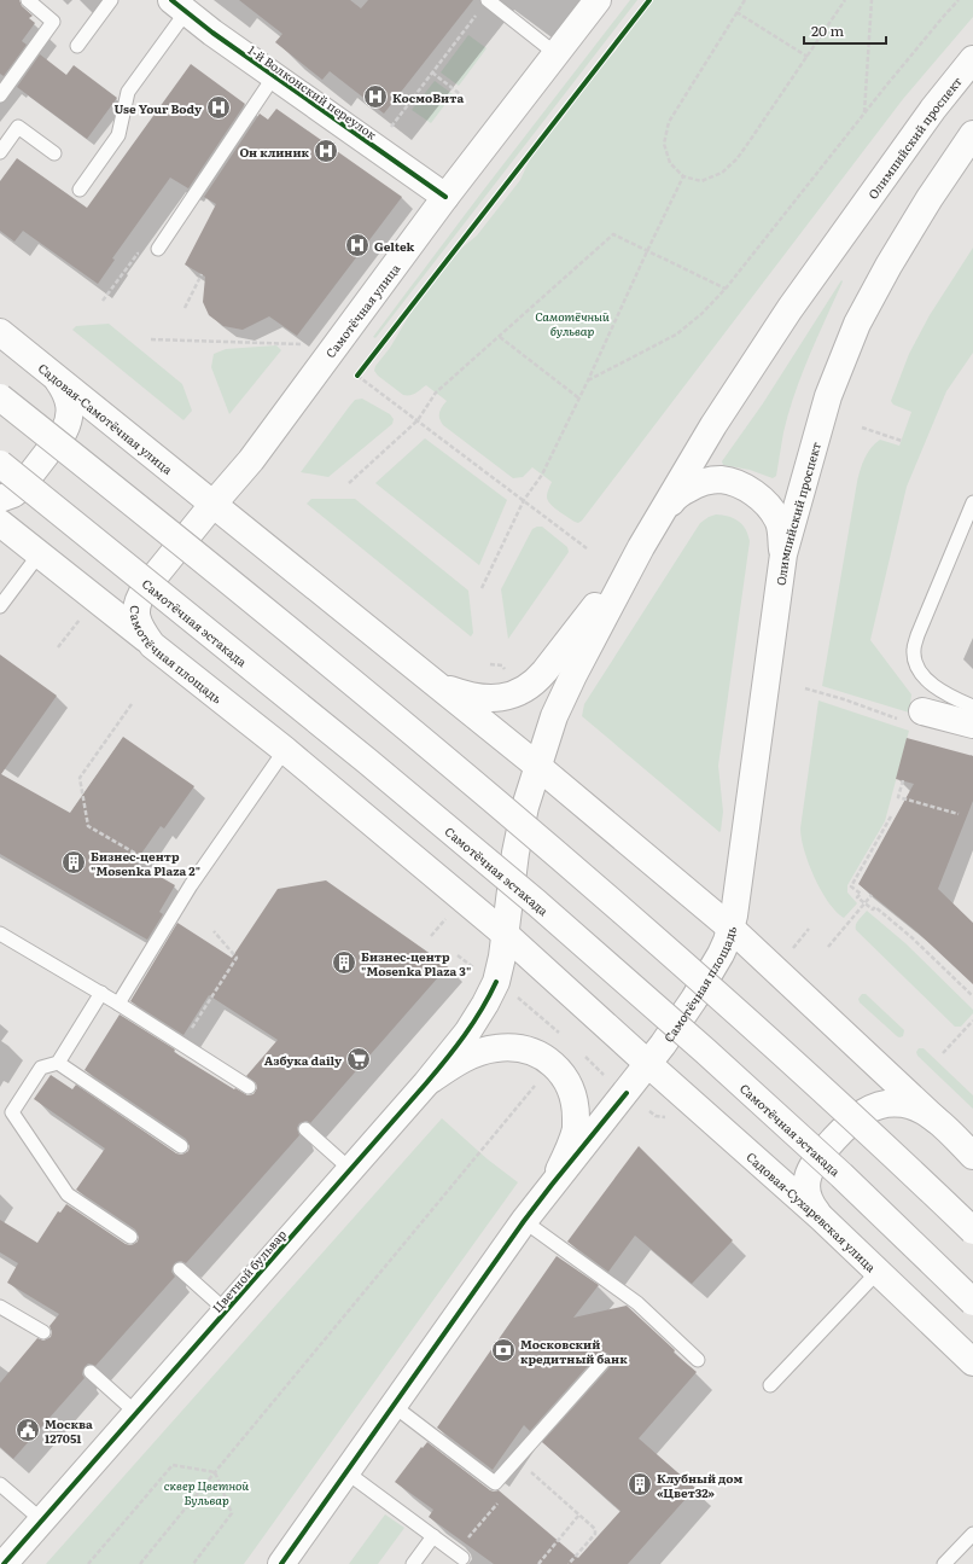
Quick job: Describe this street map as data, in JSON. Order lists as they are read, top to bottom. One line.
{"streets":{"main road":["1-й Волконский переулок","Олимпийский проспект","Самотёчная улица","Садовая-Самотёчная улица","Самотёчная эстакада","Самотёчная площадь","Садовая-Сухаревская улица","Цветной бульвар"]},"crossings":[["1-й Волконский переулок","Самотёчная улица"],["Олимпийский проспект","Самотёчная площадь"],["Самотёчная улица","Садовая-Самотёчная улица"],["Самотёчная улица","Самотёчная площадь"],["Садовая-Самотёчная улица","Самотёчная площадь"],["Самотёчная площадь","Садовая-Сухаревская улица"],["Самотёчная площадь","Цветной бульвар"]],"parks":["Самотёчный бульвар","сквер Цветной Бульвар"],"places":{"hospital":["КосмоВита","Use Your Body","Он клиник","Geltek"],"building":["Бизнес-центр \"Mosenka Plaza 2\"","Бизнес-центр \"Mosenka Plaza 3\"","Клубный дом «Цвет32»"],"supermarket":["Азбука daily"],"bank":["Московский кредитный банк"],"public building":["Москва 127051"]},"scale_bar":"20 m"}
